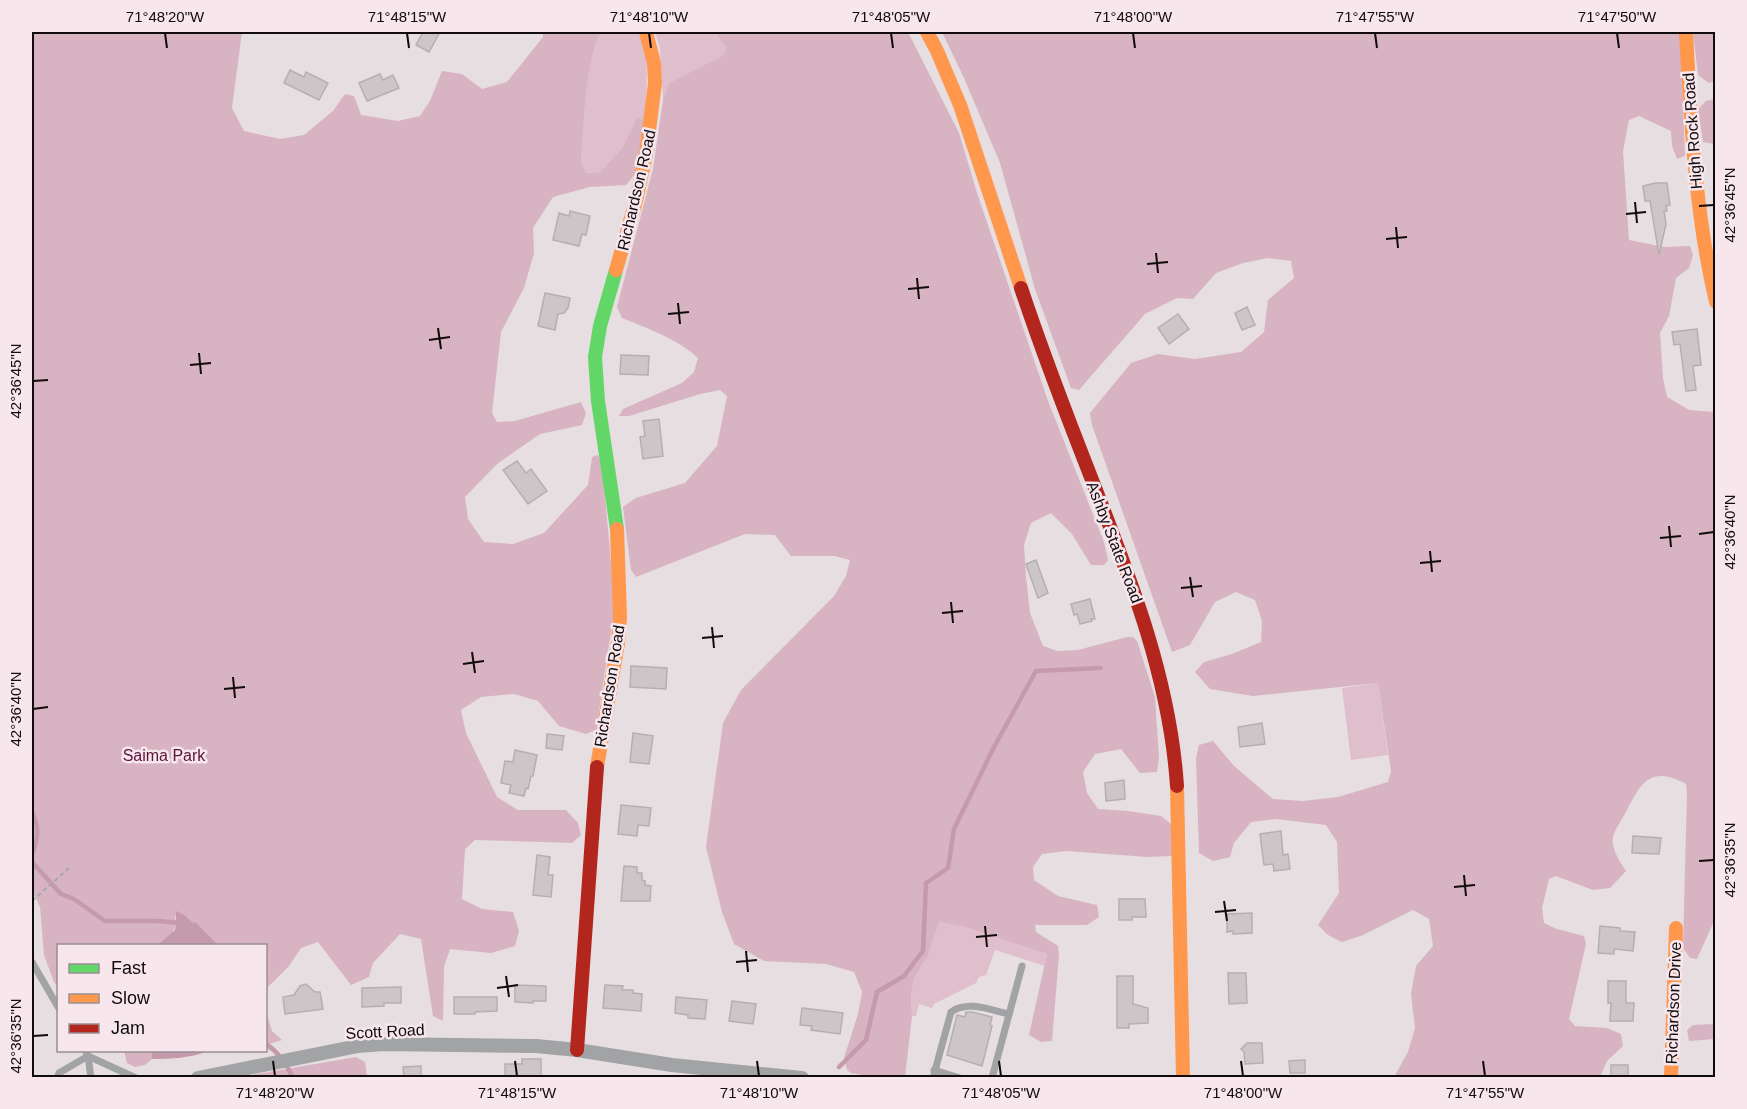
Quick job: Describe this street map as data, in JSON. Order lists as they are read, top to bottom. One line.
{"streets":{"street":["High Rock Road","Richardson Road","Ashby State Road","Richardson Drive","Scott Road"]},"crossings":[["Richardson Road","Scott Road"]],"parks":["Saima Park"],"legend":["Fast","Slow","Jam"],"coordinates":["71°48'20\"W","71°48'15\"W","71°48'10\"W","71°48'05\"W","71°48'00\"W","71°47'55\"W","71°47'50\"W","42°36'45\"N","42°36'40\"N","42°36'35\"N"]}
